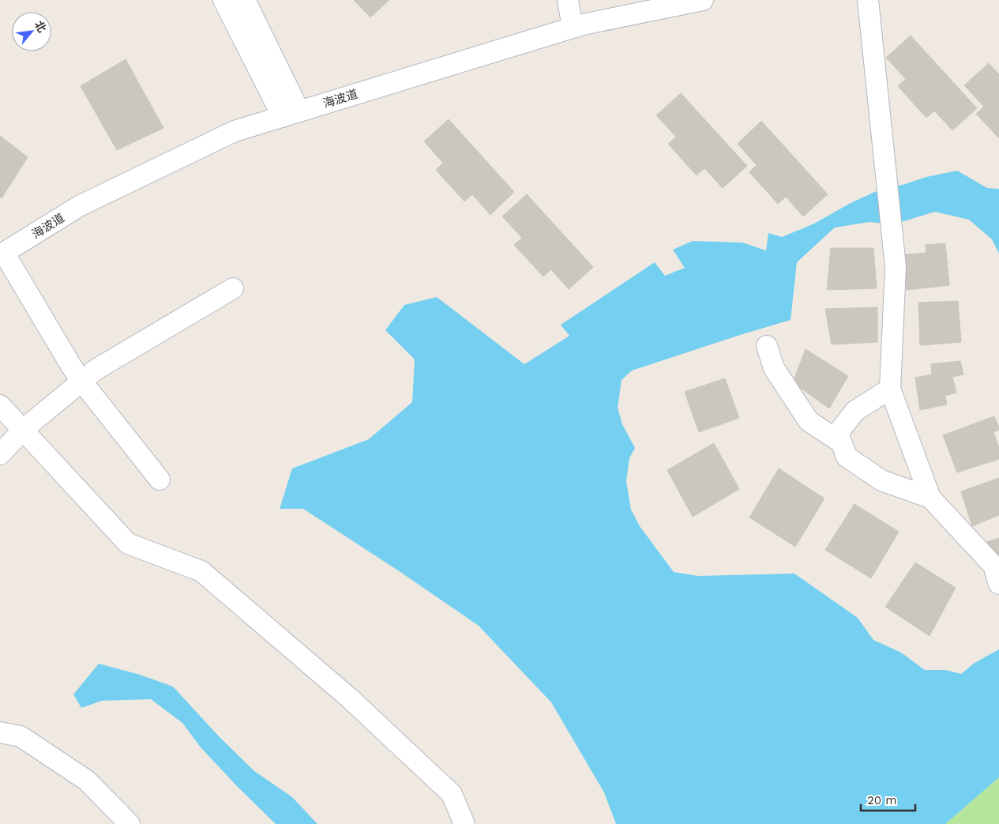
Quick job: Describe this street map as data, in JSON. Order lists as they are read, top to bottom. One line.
{"streets":{"street":["海波道"]},"scale_bar":"20 m","north":"top right"}
